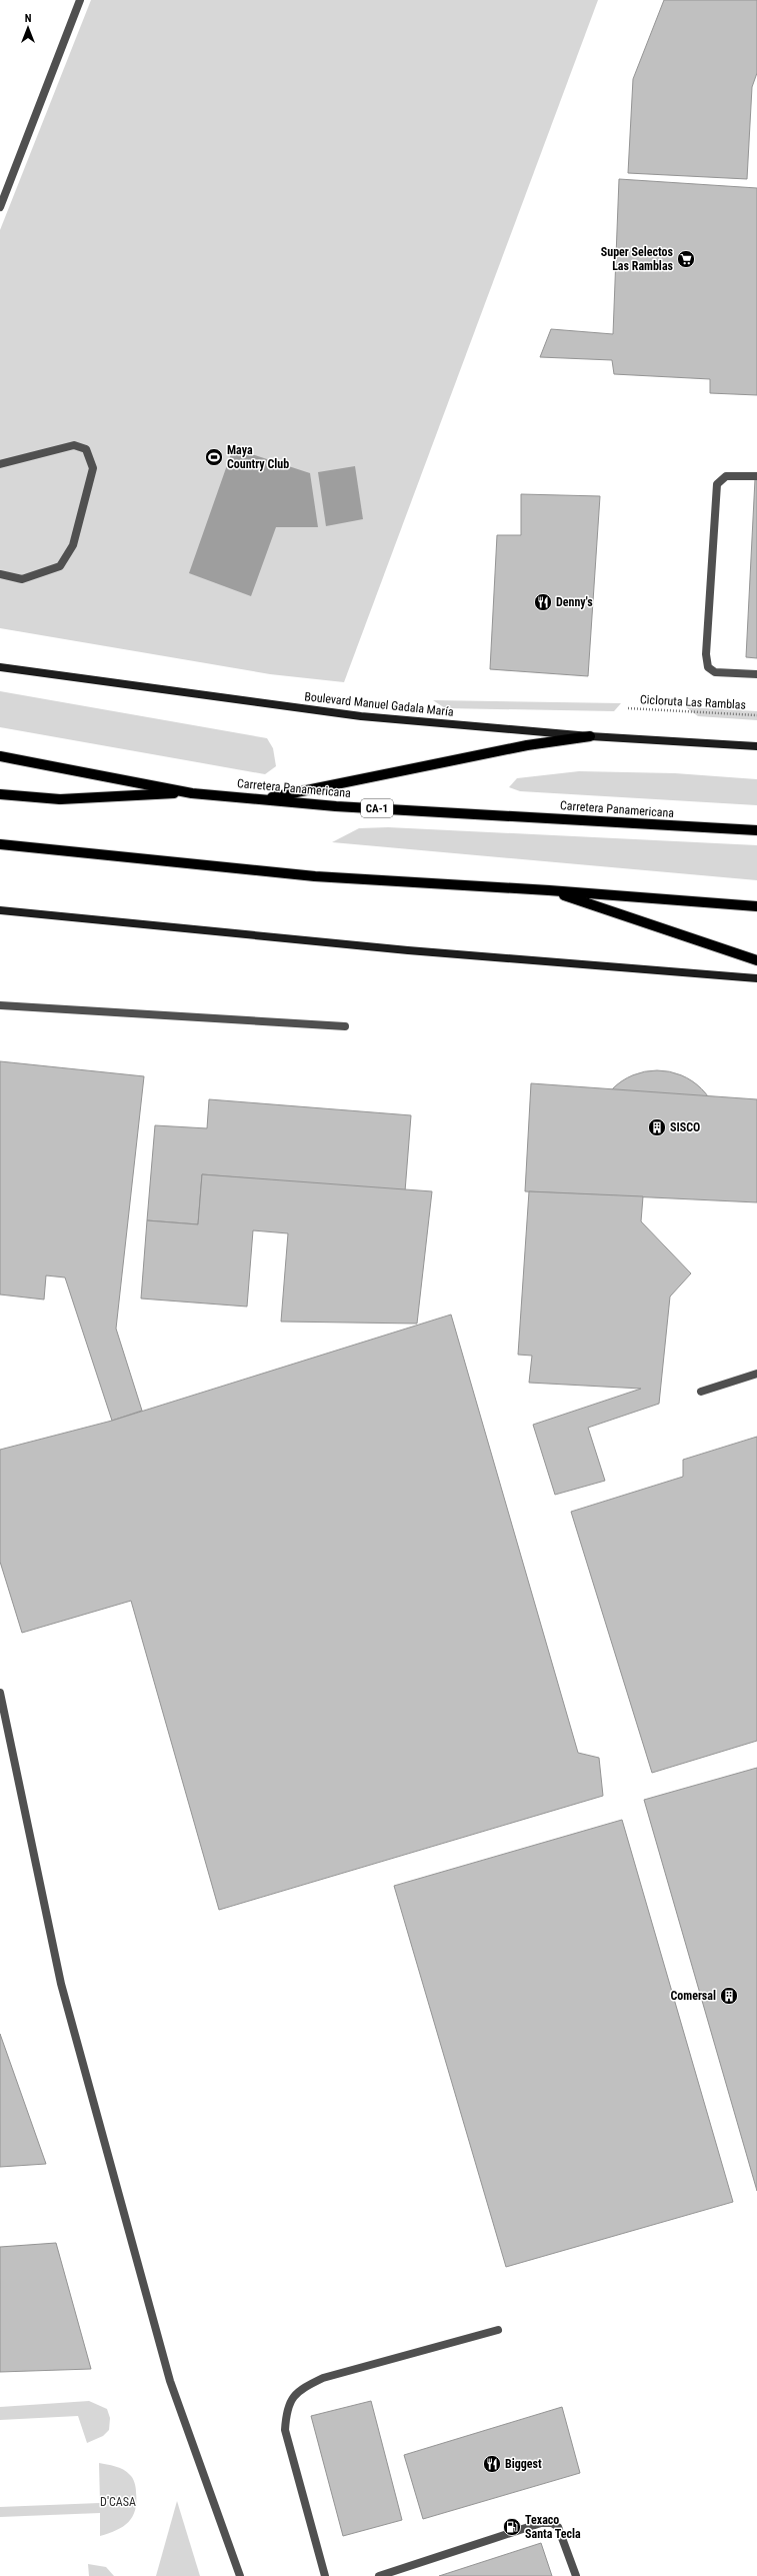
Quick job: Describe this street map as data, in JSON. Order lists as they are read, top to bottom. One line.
{"streets":{"main road":["Carretera Panamericana","CA-1"],"street":["Boulevard Manuel Gadala María"],"path":["Cicloruta Las Ramblas"]},"parks":["D'CASA"],"places":{"supermarket":["Super Selectos Las Ramblas"],"sports":["Maya Country Club"],"restaurant":["Denny's","Biggest"],"building":["SISCO","Comersal"],"fuel station":["Texaco Santa Tecla"]},"north":"top"}
